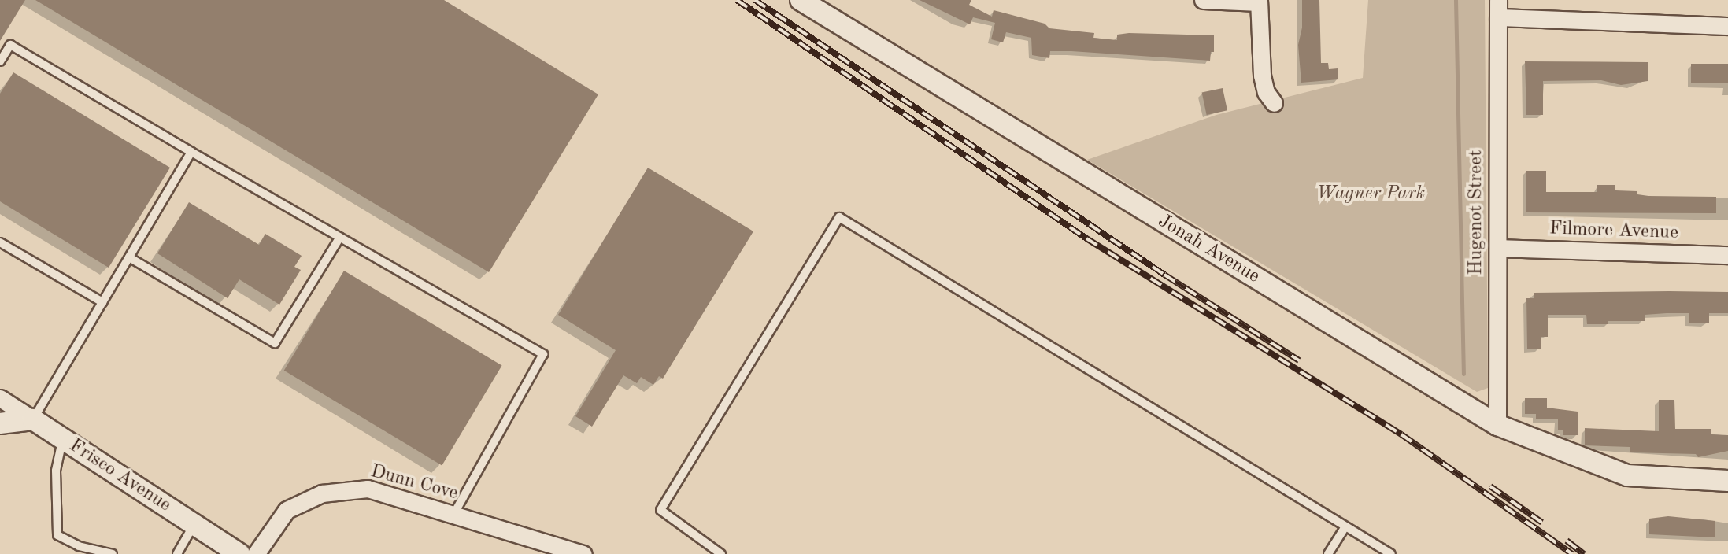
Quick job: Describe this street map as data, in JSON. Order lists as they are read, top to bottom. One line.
{"streets":{"street":["Hugenot Street","Filmore Avenue","Jonah Avenue","Frisco Avenue","Dunn Cove"]},"crossings":[["Hugenot Street","Filmore Avenue"],["Hugenot Street","Jonah Avenue"]],"parks":["Wagner Park"]}
